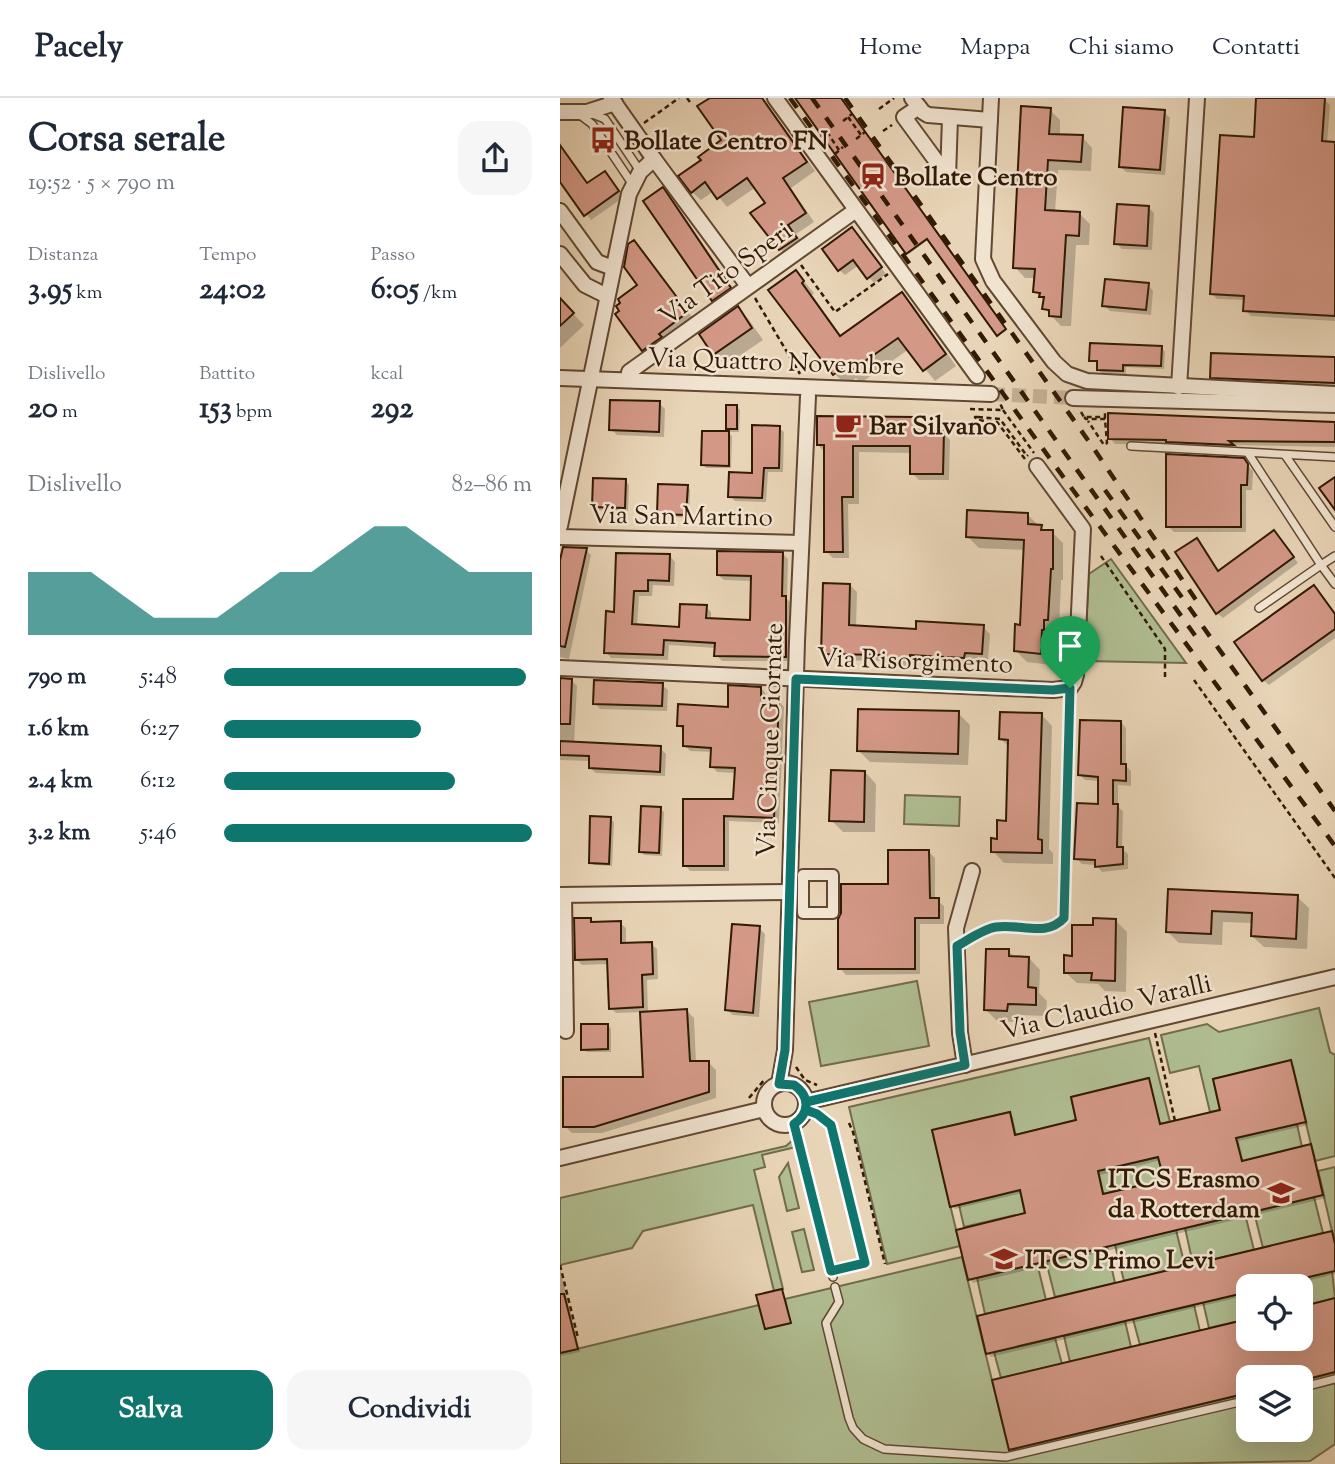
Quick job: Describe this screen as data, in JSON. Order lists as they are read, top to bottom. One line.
{"streets":{"street":["Via Tito Speri","Via Quattro Novembre","Via San Martino","Via Risorgimento","Via Cinque Giornate","Via Claudio Varalli"]},"crossings":[["Via Tito Speri","Via Quattro Novembre"],["Via San Martino","Via Cinque Giornate"],["Via Risorgimento","Via Cinque Giornate"],["Via Cinque Giornate","Via Claudio Varalli"]],"places":{"bus stop":["Bollate Centro FN"],"station":["Bollate Centro"],"cafe":["Bar Silvano"],"school or university":["ITCS Erasmo da Rotterdam","ITCS Primo Levi"]},"page":{"header":"Pacely","nav":["Home","Mappa","Chi siamo","Contatti"],"heading":["Corsa serale","19:52 · 5 × 790 m"],"stats":[["Distanza","3.95 km"],["Tempo","24:02"],["Passo","6:05 /km"],["Dislivello","20 m"],["Battito","153 bpm"],["kcal","292"]],"chart":["Dislivello","82–86 m"],"list":[{"name":"790 m","note":"5:48"},{"name":"1.6 km","note":"6:27"},{"name":"2.4 km","note":"6:12"},{"name":"3.2 km","note":"5:46"}],"buttons":["Salva","Condividi"]}}
